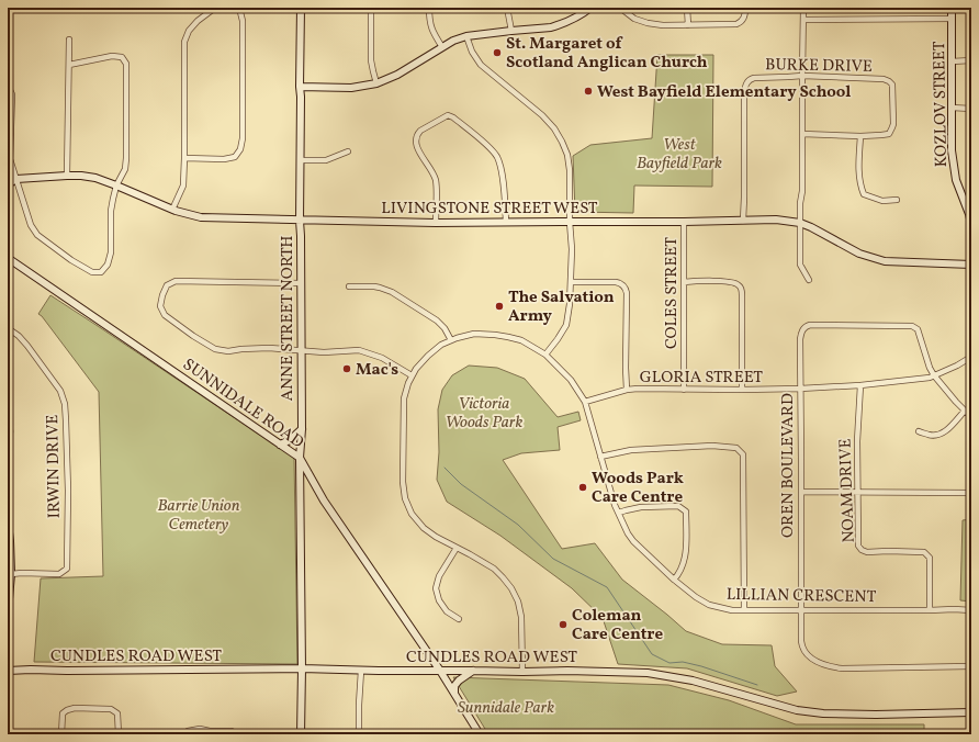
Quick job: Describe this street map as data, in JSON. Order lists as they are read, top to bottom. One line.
{"streets":{"street":["BURKE DRIVE","KOZLOV STREET","LIVINGSTONE STREET WEST","COLES STREET","ANNE STREET NORTH","GLORIA STREET","SUNNIDALE ROAD","OREN BOULEVARD","IRWIN DRIVE","NOAM DRIVE","LILLIAN CRESCENT","CUNDLES ROAD WEST"]},"crossings":[["BURKE DRIVE","LIVINGSTONE STREET WEST"],["LIVINGSTONE STREET WEST","COLES STREET"],["LIVINGSTONE STREET WEST","ANNE STREET NORTH"],["COLES STREET","GLORIA STREET"],["ANNE STREET NORTH","SUNNIDALE ROAD"],["ANNE STREET NORTH","CUNDLES ROAD WEST"],["GLORIA STREET","OREN BOULEVARD"],["GLORIA STREET","NOAM DRIVE"],["GLORIA STREET","LILLIAN CRESCENT"],["SUNNIDALE ROAD","CUNDLES ROAD WEST"],["OREN BOULEVARD","LILLIAN CRESCENT"],["NOAM DRIVE","LILLIAN CRESCENT"],["LILLIAN CRESCENT","CUNDLES ROAD WEST"]],"parks":["West Bayfield Park","Victoria Woods Park","Barrie Union Cemetery","Sunnidale Park"],"places":["St. Margaret of Scotland Anglican Church","West Bayfield Elementary School","The Salvation Army","Mac's","Woods Park Care Centre","Coleman Care Centre"]}
